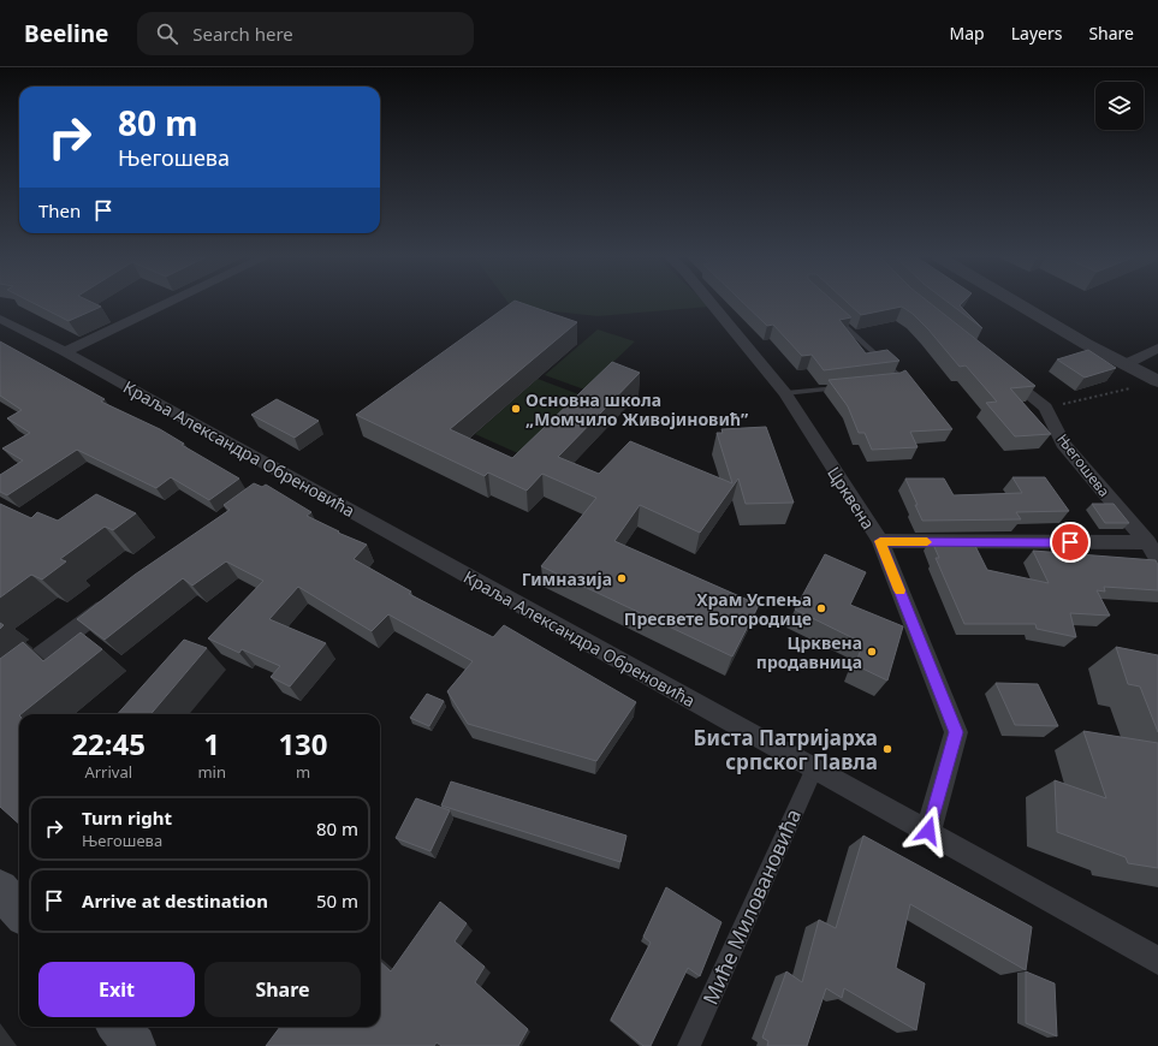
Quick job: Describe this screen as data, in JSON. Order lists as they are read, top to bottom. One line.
{"streets":{"street":["Краља Александра Обреновића","Његошева","Црквена","Миће Миловановића"]},"crossings":[["Краља Александра Обреновића","Црквена"],["Краља Александра Обреновића","Миће Миловановића"]],"places":["Основна школа „Момчило Живојиновић”","Гимназија","Храм Успења Пресвете Богородице","Црквена продавница","Биста Патријарха српског Павла"],"page":{"header":"Beeline","search":"Search here","nav":["Map","Layers","Share"],"turn":["80 m","Његошева"],"then":"Then","eta":["22:45","Arrival","1","min","130","m"],"list":[{"name":"Turn right","note":"Његошева","value":"80 m"},{"name":"Arrive at destination","value":"50 m"}],"buttons":["Exit","Share"]}}
